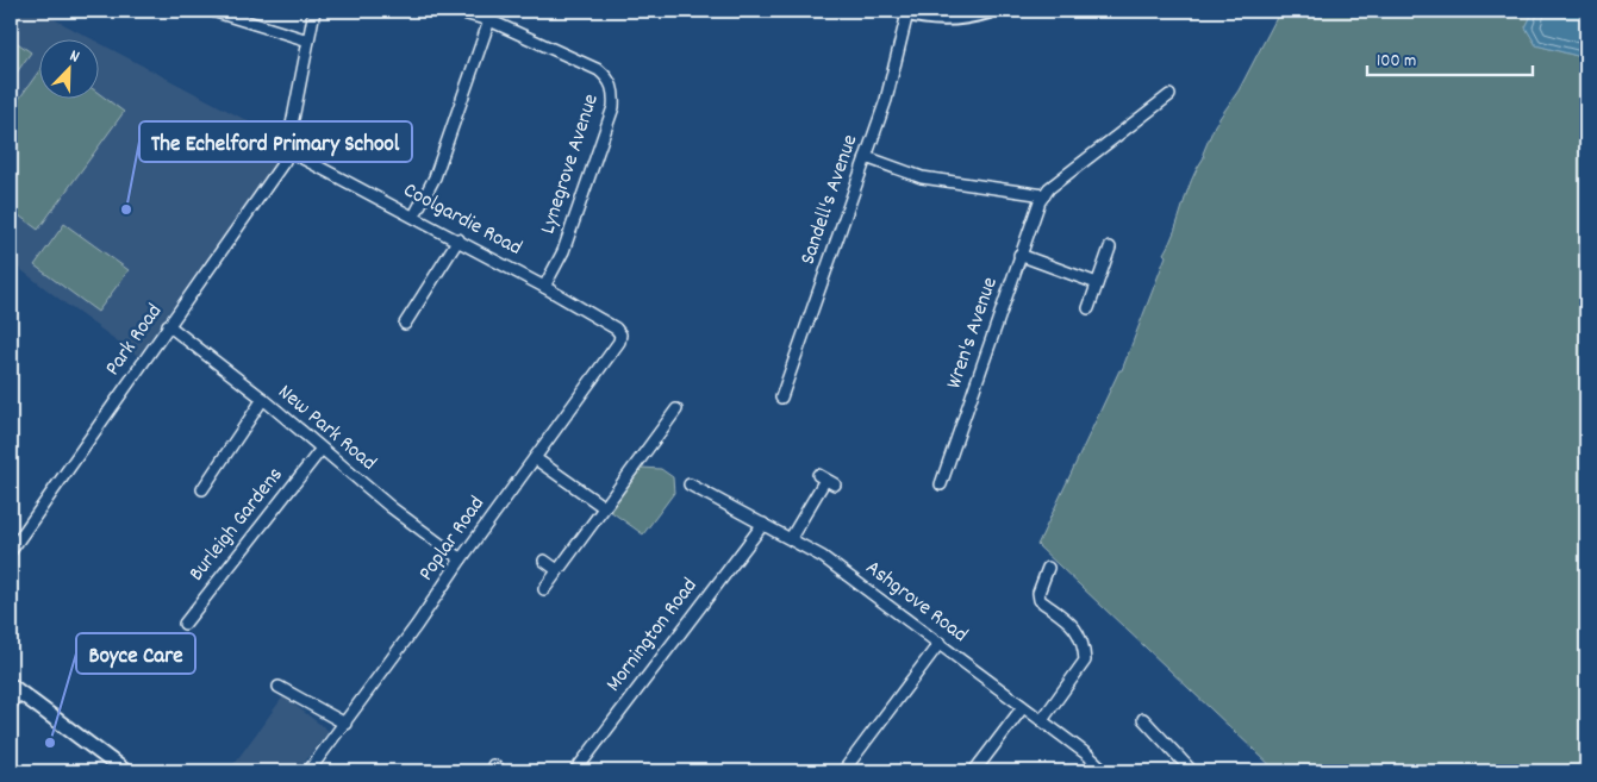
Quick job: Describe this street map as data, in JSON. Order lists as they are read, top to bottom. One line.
{"streets":{"street":["Lynegrove Avenue","Sandell's Avenue","Coolgardie Road","Wren's Avenue","Park Road","New Park Road","Burleigh Gardens","Poplar Road","Ashgrove Road","Mornington Road"]},"crossings":[["Lynegrove Avenue","Coolgardie Road"],["Coolgardie Road","Park Road"],["Coolgardie Road","Poplar Road"],["Park Road","New Park Road"],["New Park Road","Burleigh Gardens"],["New Park Road","Poplar Road"],["Ashgrove Road","Mornington Road"]],"places":["The Echelford Primary School","Boyce Care"],"scale_bar":"100 m","north":"top right"}
